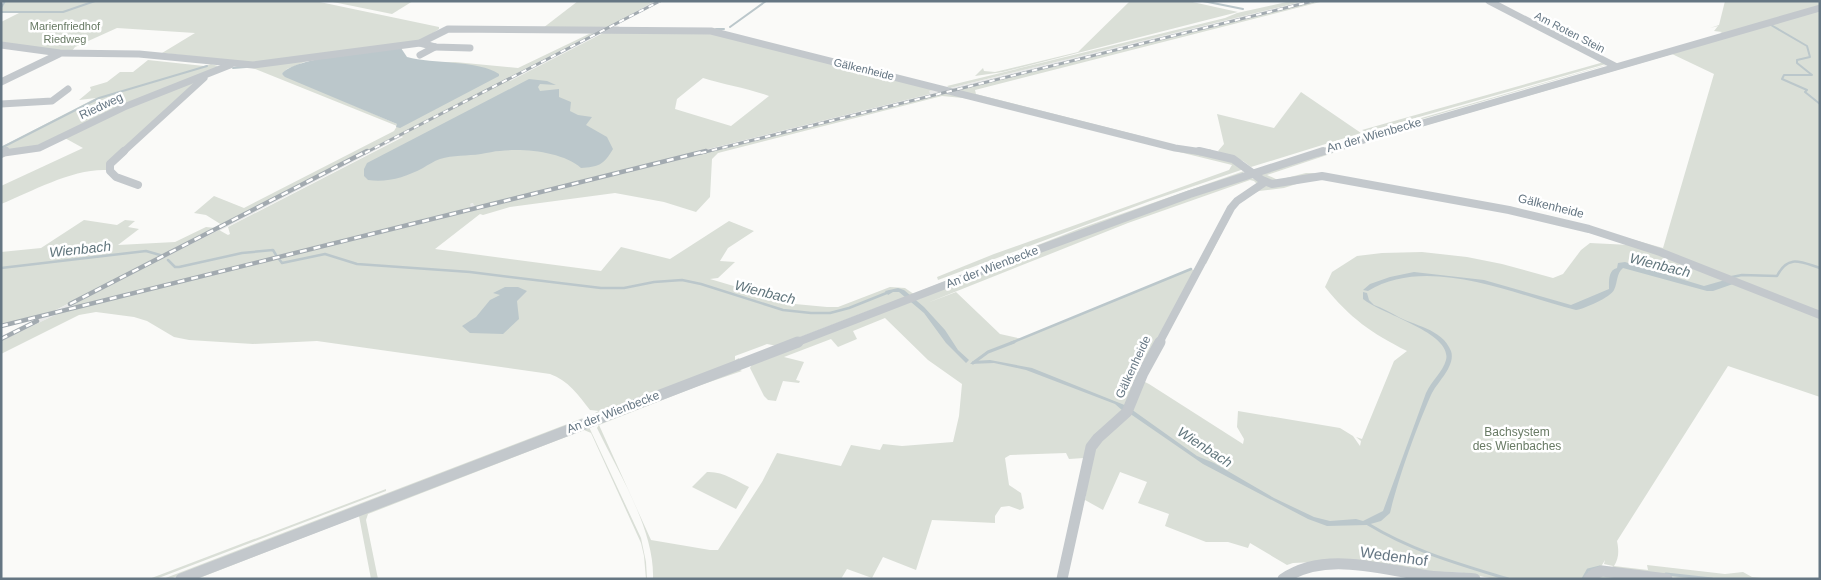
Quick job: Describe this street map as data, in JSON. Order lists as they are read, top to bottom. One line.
{"streets":{"street":["Am Roten Stein","Gälkenheide","Riedweg","An der Wienbecke","Wedenhof"]},"crossings":[["Am Roten Stein","An der Wienbecke"],["Gälkenheide","Riedweg"],["Gälkenheide","An der Wienbecke"]],"water":["Wienbach"],"parks":["Marienfriedhof Riedweg","Bachsystem des Wienbaches"]}
